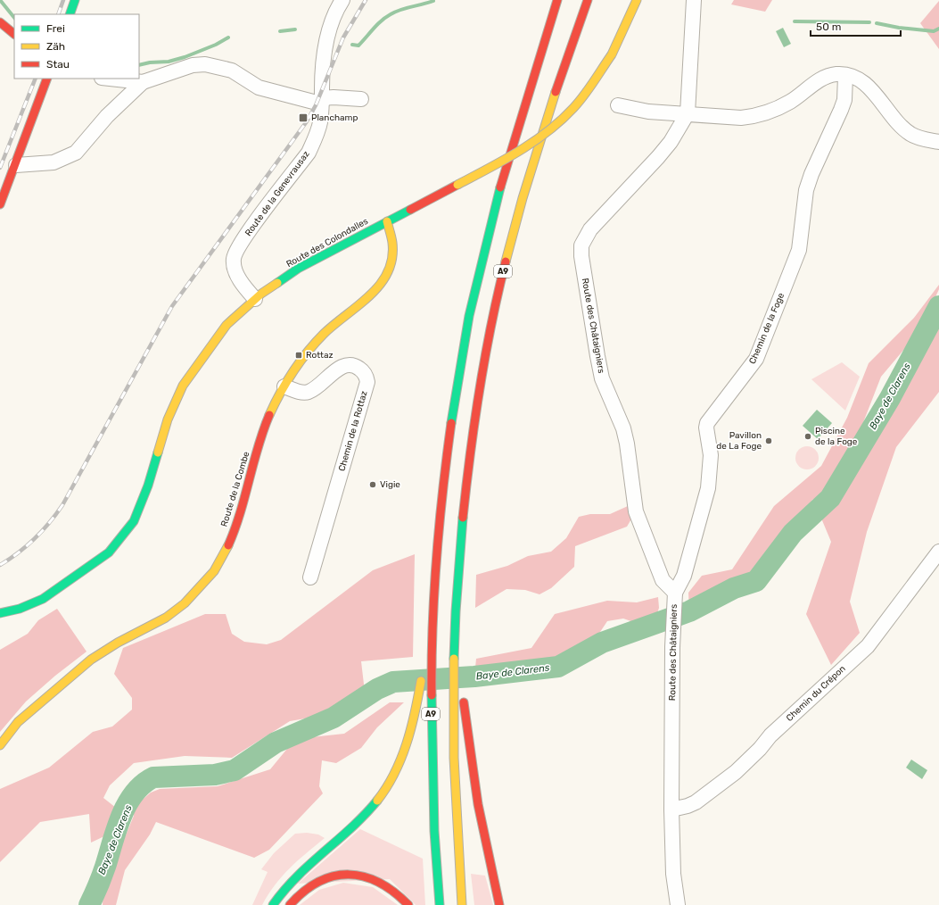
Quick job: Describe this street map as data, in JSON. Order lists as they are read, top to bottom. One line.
{"streets":{"main road":["Route des Colondalles","A9","Route de la Combe"],"street":["Route de la Genevrausaz","Route des Châtaigniers","Chemin de la Foge","Chemin de la Rottaz","Chemin du Crépon"]},"crossings":[["Route de la Genevrausaz","Route des Colondalles"],["Route des Colondalles","Route de la Combe"],["Route des Châtaigniers","Chemin de la Foge"],["Route des Châtaigniers","Chemin du Crépon"],["Chemin de la Rottaz","Route de la Combe"]],"water":["Baye de Clarens"],"places":{"transit":["Planchamp","Rottaz"],"other":["Piscine de la Foge","Pavillon de La Foge","Vigie"]},"legend":["Frei","Zäh","Stau"],"scale_bar":"50 m"}
